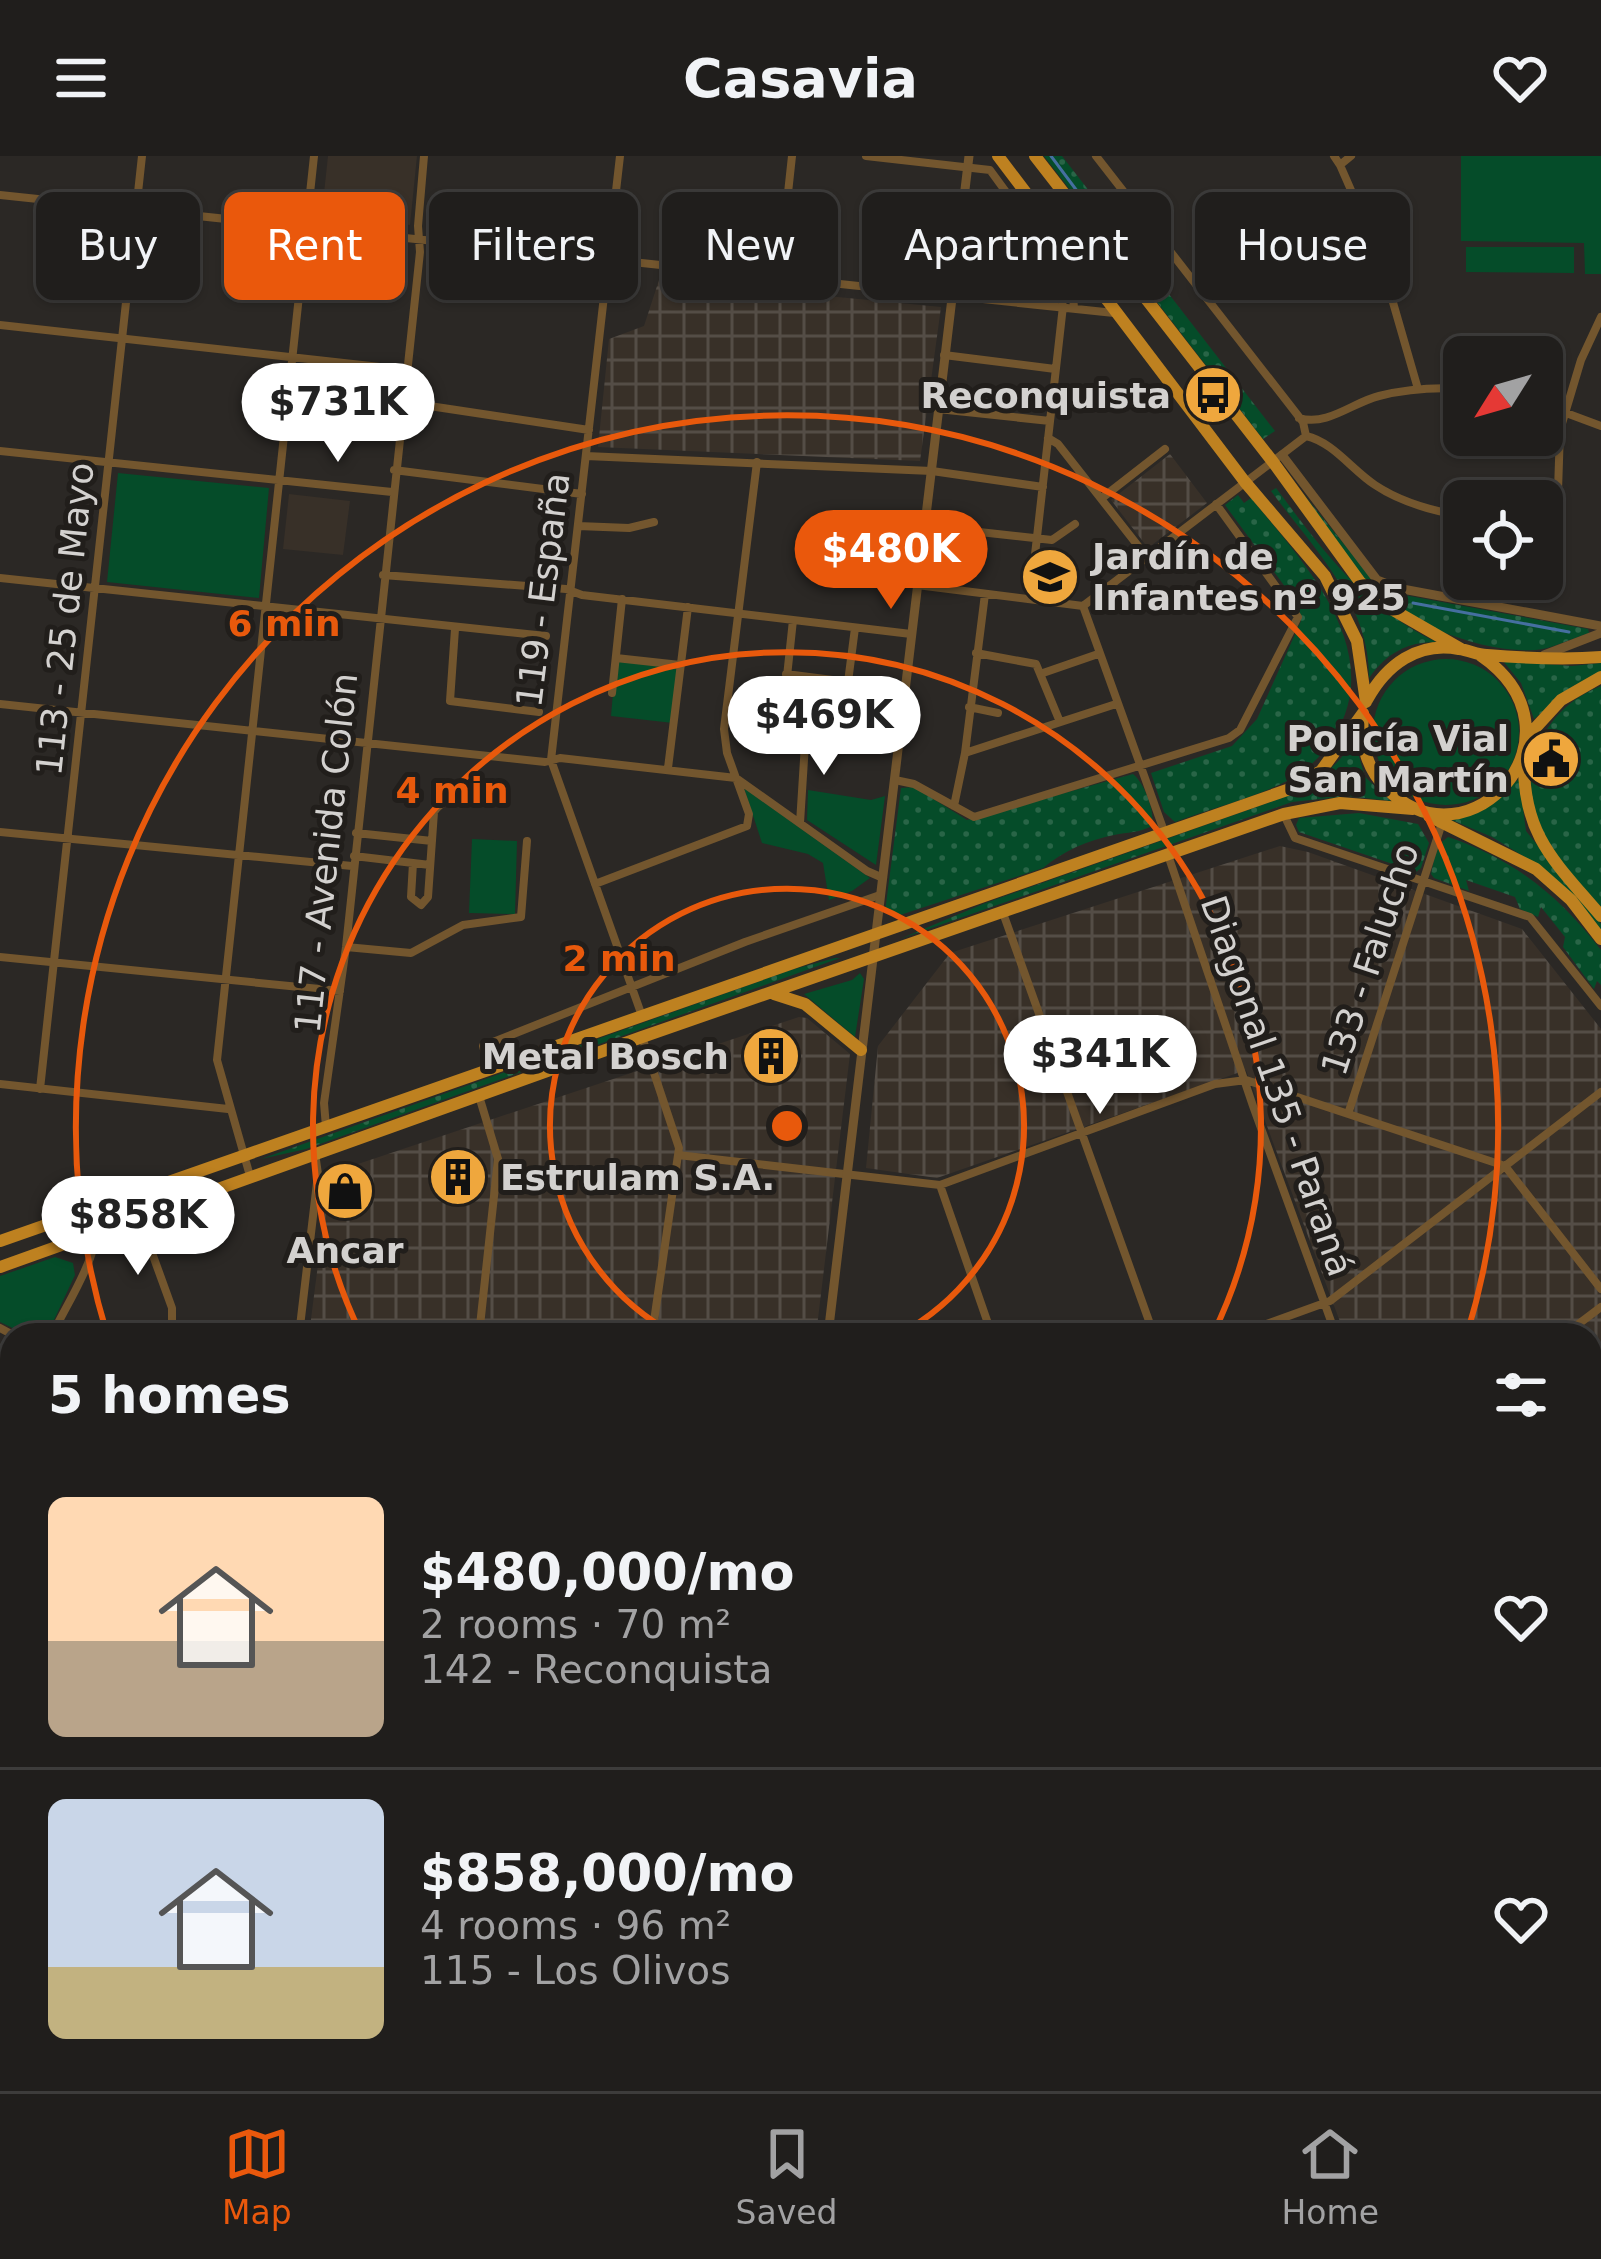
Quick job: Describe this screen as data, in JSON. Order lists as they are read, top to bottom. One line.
{"streets":{"street":["119 - España","113 - 25 de Mayo","117 - Avenida Colón","133 - Falucho","Diagonal 135 - Paraná"]},"places":{"bus stop":["Reconquista"],"school or university":["Jardín de Infantes nº 925"],"public building":["Policía Vial San Martín"],"building":["Metal Bosch","Estrulam S.A."],"shop":["Ancar"]},"north":"bottom left","page":{"header":"Casavia","chip":["Buy","Rent","Filters","New","Apartment","House"],"price":["$731K","$480K","$469K","$341K","$858K"],"heading":"5 homes","list":[{"name":"$480,000/mo","note":"2 rooms · 70 m² · 142 - Reconquista"},{"name":"$858,000/mo","note":"4 rooms · 96 m² · 115 - Los Olivos"}],"tabs":["Map","Saved","Home"]},"rings":["6 min","4 min","2 min"]}
